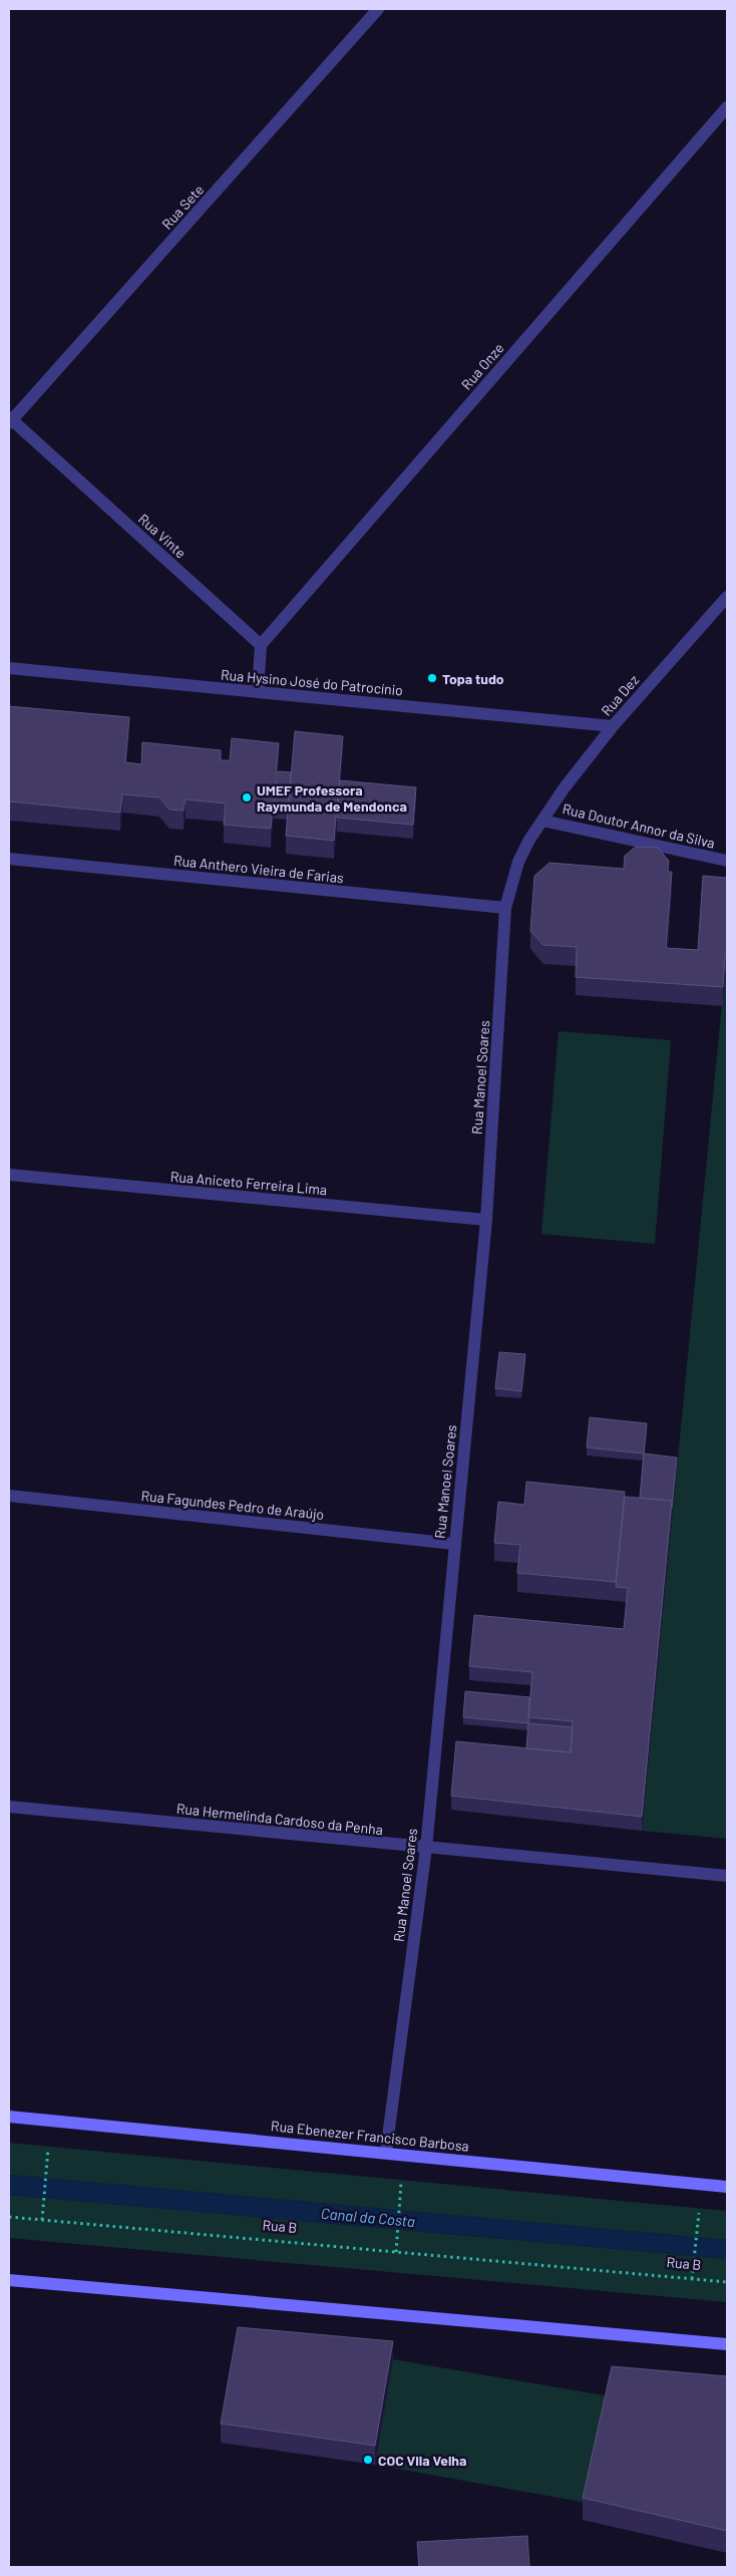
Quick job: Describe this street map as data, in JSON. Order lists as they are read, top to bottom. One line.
{"streets":{"main road":["Rua Ebenezer Francisco Barbosa"],"street":["Rua Sete","Rua Onze","Rua Vinte","Rua Hysino José do Patrocínio","Rua Dez","Rua Doutor Annor da Silva","Rua Anthero Vieira de Farias","Rua Manoel Soares","Rua Aniceto Ferreira Lima","Rua Fagundes Pedro de Araújo","Rua Hermelinda Cardoso da Penha"],"path":["Rua B"]},"crossings":[["Rua Sete","Rua Vinte"],["Rua Onze","Rua Vinte"],["Rua Hysino José do Patrocínio","Rua Dez"],["Rua Dez","Rua Doutor Annor da Silva"],["Rua Dez","Rua Manoel Soares"],["Rua Doutor Annor da Silva","Rua Manoel Soares"],["Rua Anthero Vieira de Farias","Rua Manoel Soares"],["Rua Manoel Soares","Rua Aniceto Ferreira Lima"],["Rua Manoel Soares","Rua Fagundes Pedro de Araújo"],["Rua Manoel Soares","Rua Hermelinda Cardoso da Penha"],["Rua Manoel Soares","Rua Ebenezer Francisco Barbosa"]],"water":["Canal da Costa"],"places":["Topa tudo","UMEF Professora Raymunda de Mendonca","COC Vila Velha"]}
